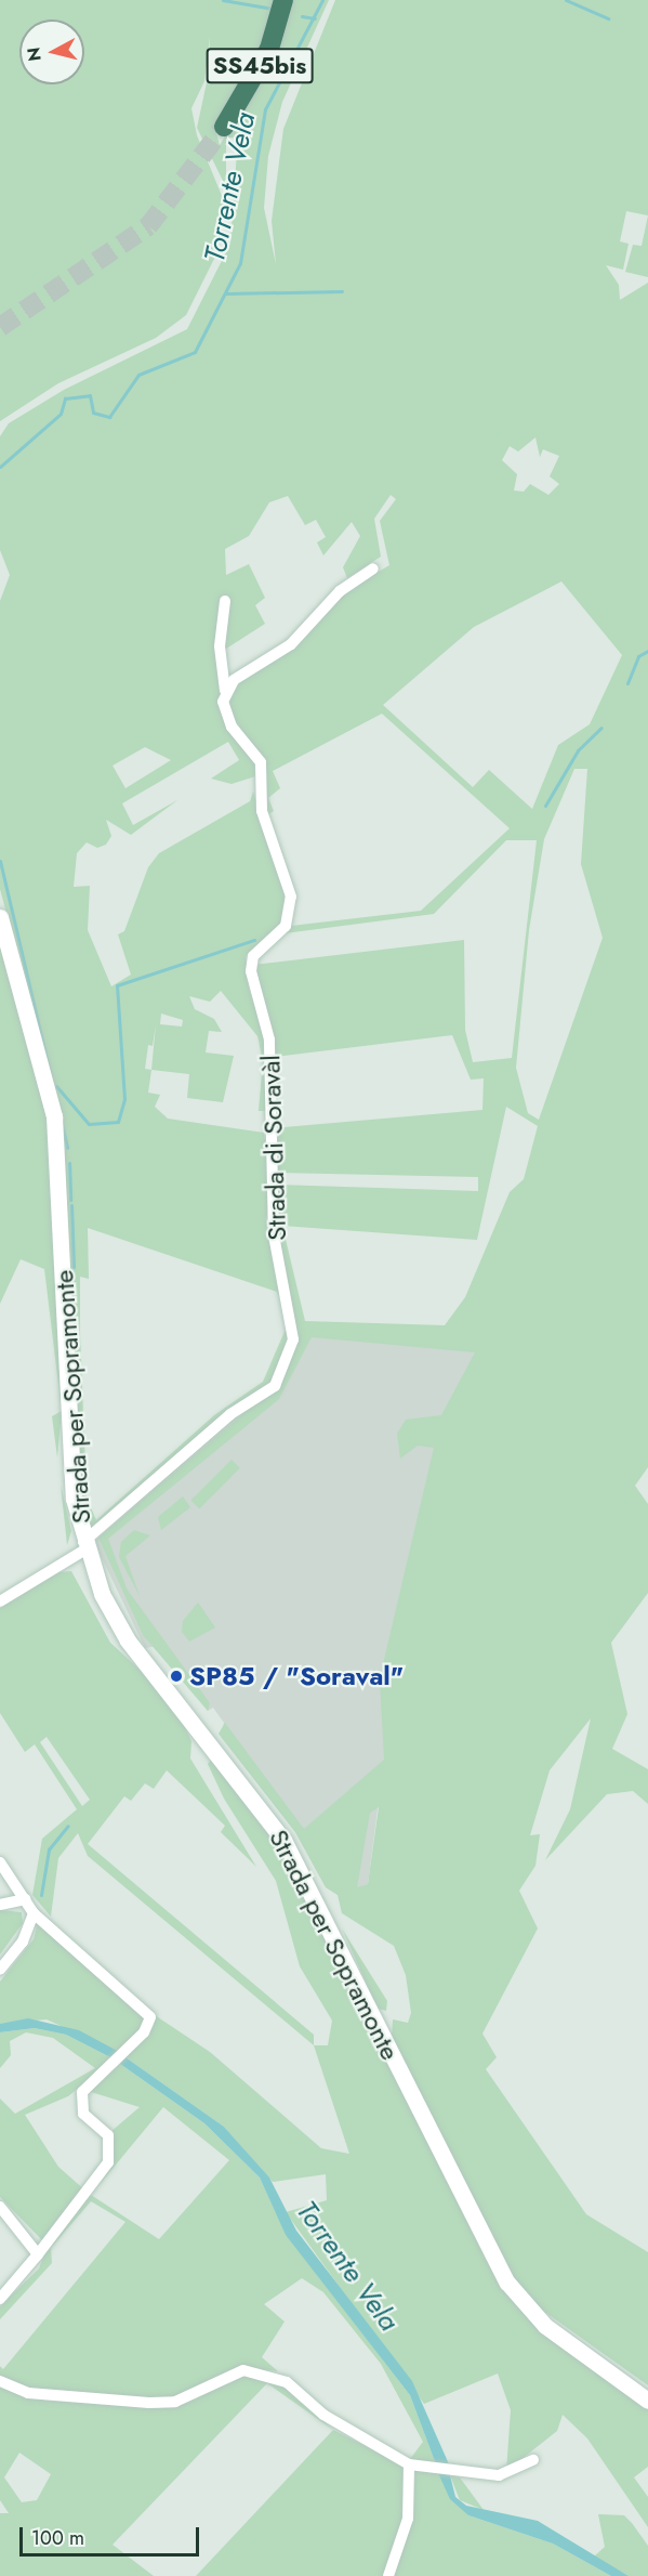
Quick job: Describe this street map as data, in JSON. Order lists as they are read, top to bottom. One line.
{"streets":{"highway":["SS45bis"],"main road":["Strada per Sopramonte"],"street":["Strada di Soravàl"]},"crossings":[["Strada di Soravàl","Strada per Sopramonte"]],"water":["Torrente Vela"],"places":["SP85 / \"Soraval\""],"scale_bar":"100 m","north":"left"}
